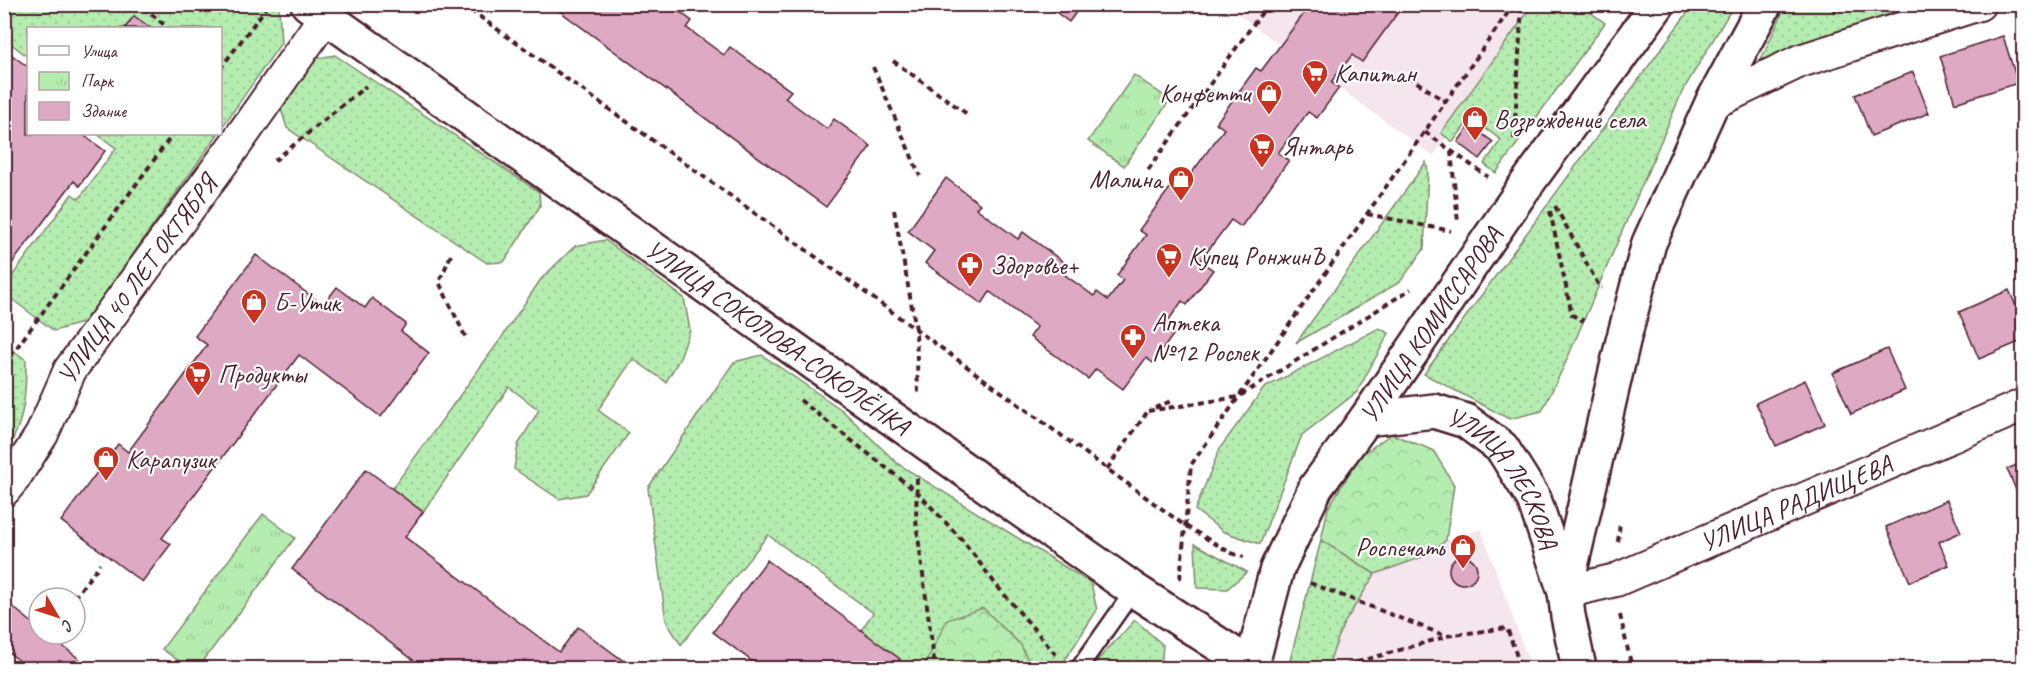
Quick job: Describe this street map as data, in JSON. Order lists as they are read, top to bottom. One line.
{"streets":{"main road":["УЛИЦА КОМИССАРОВА","УЛИЦА СОКОЛОВА-СОКОЛЁНКА","УЛИЦА ЛЕСКОВА"],"street":["УЛИЦА 40 ЛЕТ ОКТЯБРЯ","УЛИЦА РАДИЩЕВА"]},"crossings":[["УЛИЦА 40 ЛЕТ ОКТЯБРЯ","УЛИЦА СОКОЛОВА-СОКОЛЁНКА"],["УЛИЦА КОМИССАРОВА","УЛИЦА СОКОЛОВА-СОКОЛЁНКА"],["УЛИЦА КОМИССАРОВА","УЛИЦА ЛЕСКОВА"],["УЛИЦА ЛЕСКОВА","УЛИЦА РАДИЩЕВА"]],"places":{"supermarket":["Капитан","Янтарь","Купец РонжинЪ","Продукты"],"shop":["Конфетти","Возрождение села","Малина","Б-Утик","Карапузик","Роспечать"],"pharmacy":["Здоровье+","Аптека №12 Рослек"]},"legend":["Улица","Парк","Здание"],"north":"bottom right"}
